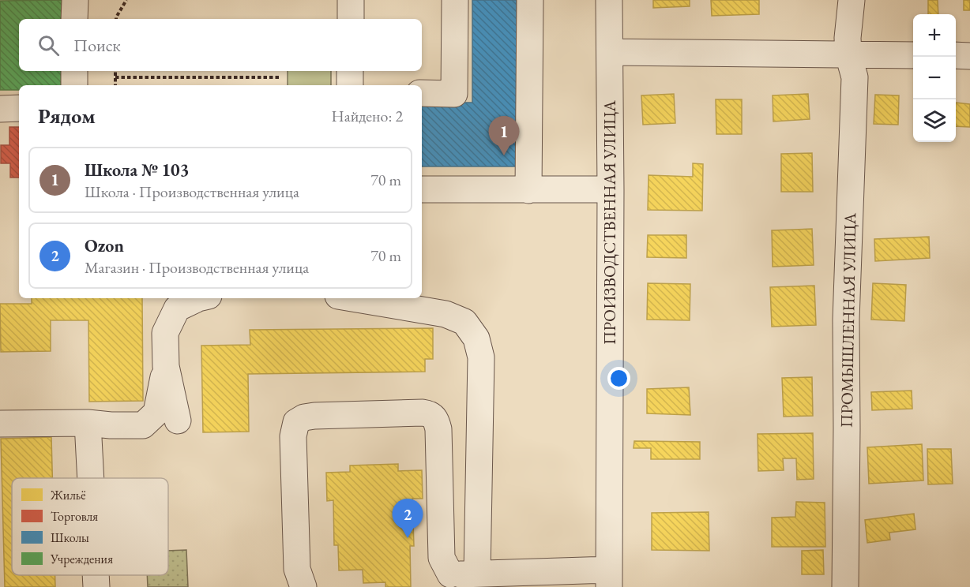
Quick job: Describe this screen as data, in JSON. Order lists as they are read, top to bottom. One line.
{"streets":{"street":["ПРОИЗВОДСТВЕННАЯ УЛИЦА","ПРОМЫШЛЕННАЯ УЛИЦА"]},"legend":["Жильё","Торговля","Школы","Учреждения"],"page":{"map_buttons":["+","−"],"search":"Поиск","heading":["Рядом","Найдено: 2"],"pins":["1","2"],"list":[{"mark":"1","name":"Школа № 103","note":"Школа · Производственная улица","value":"70 m"},{"mark":"2","name":"Ozon","note":"Магазин · Производственная улица","value":"70 m"}]}}
